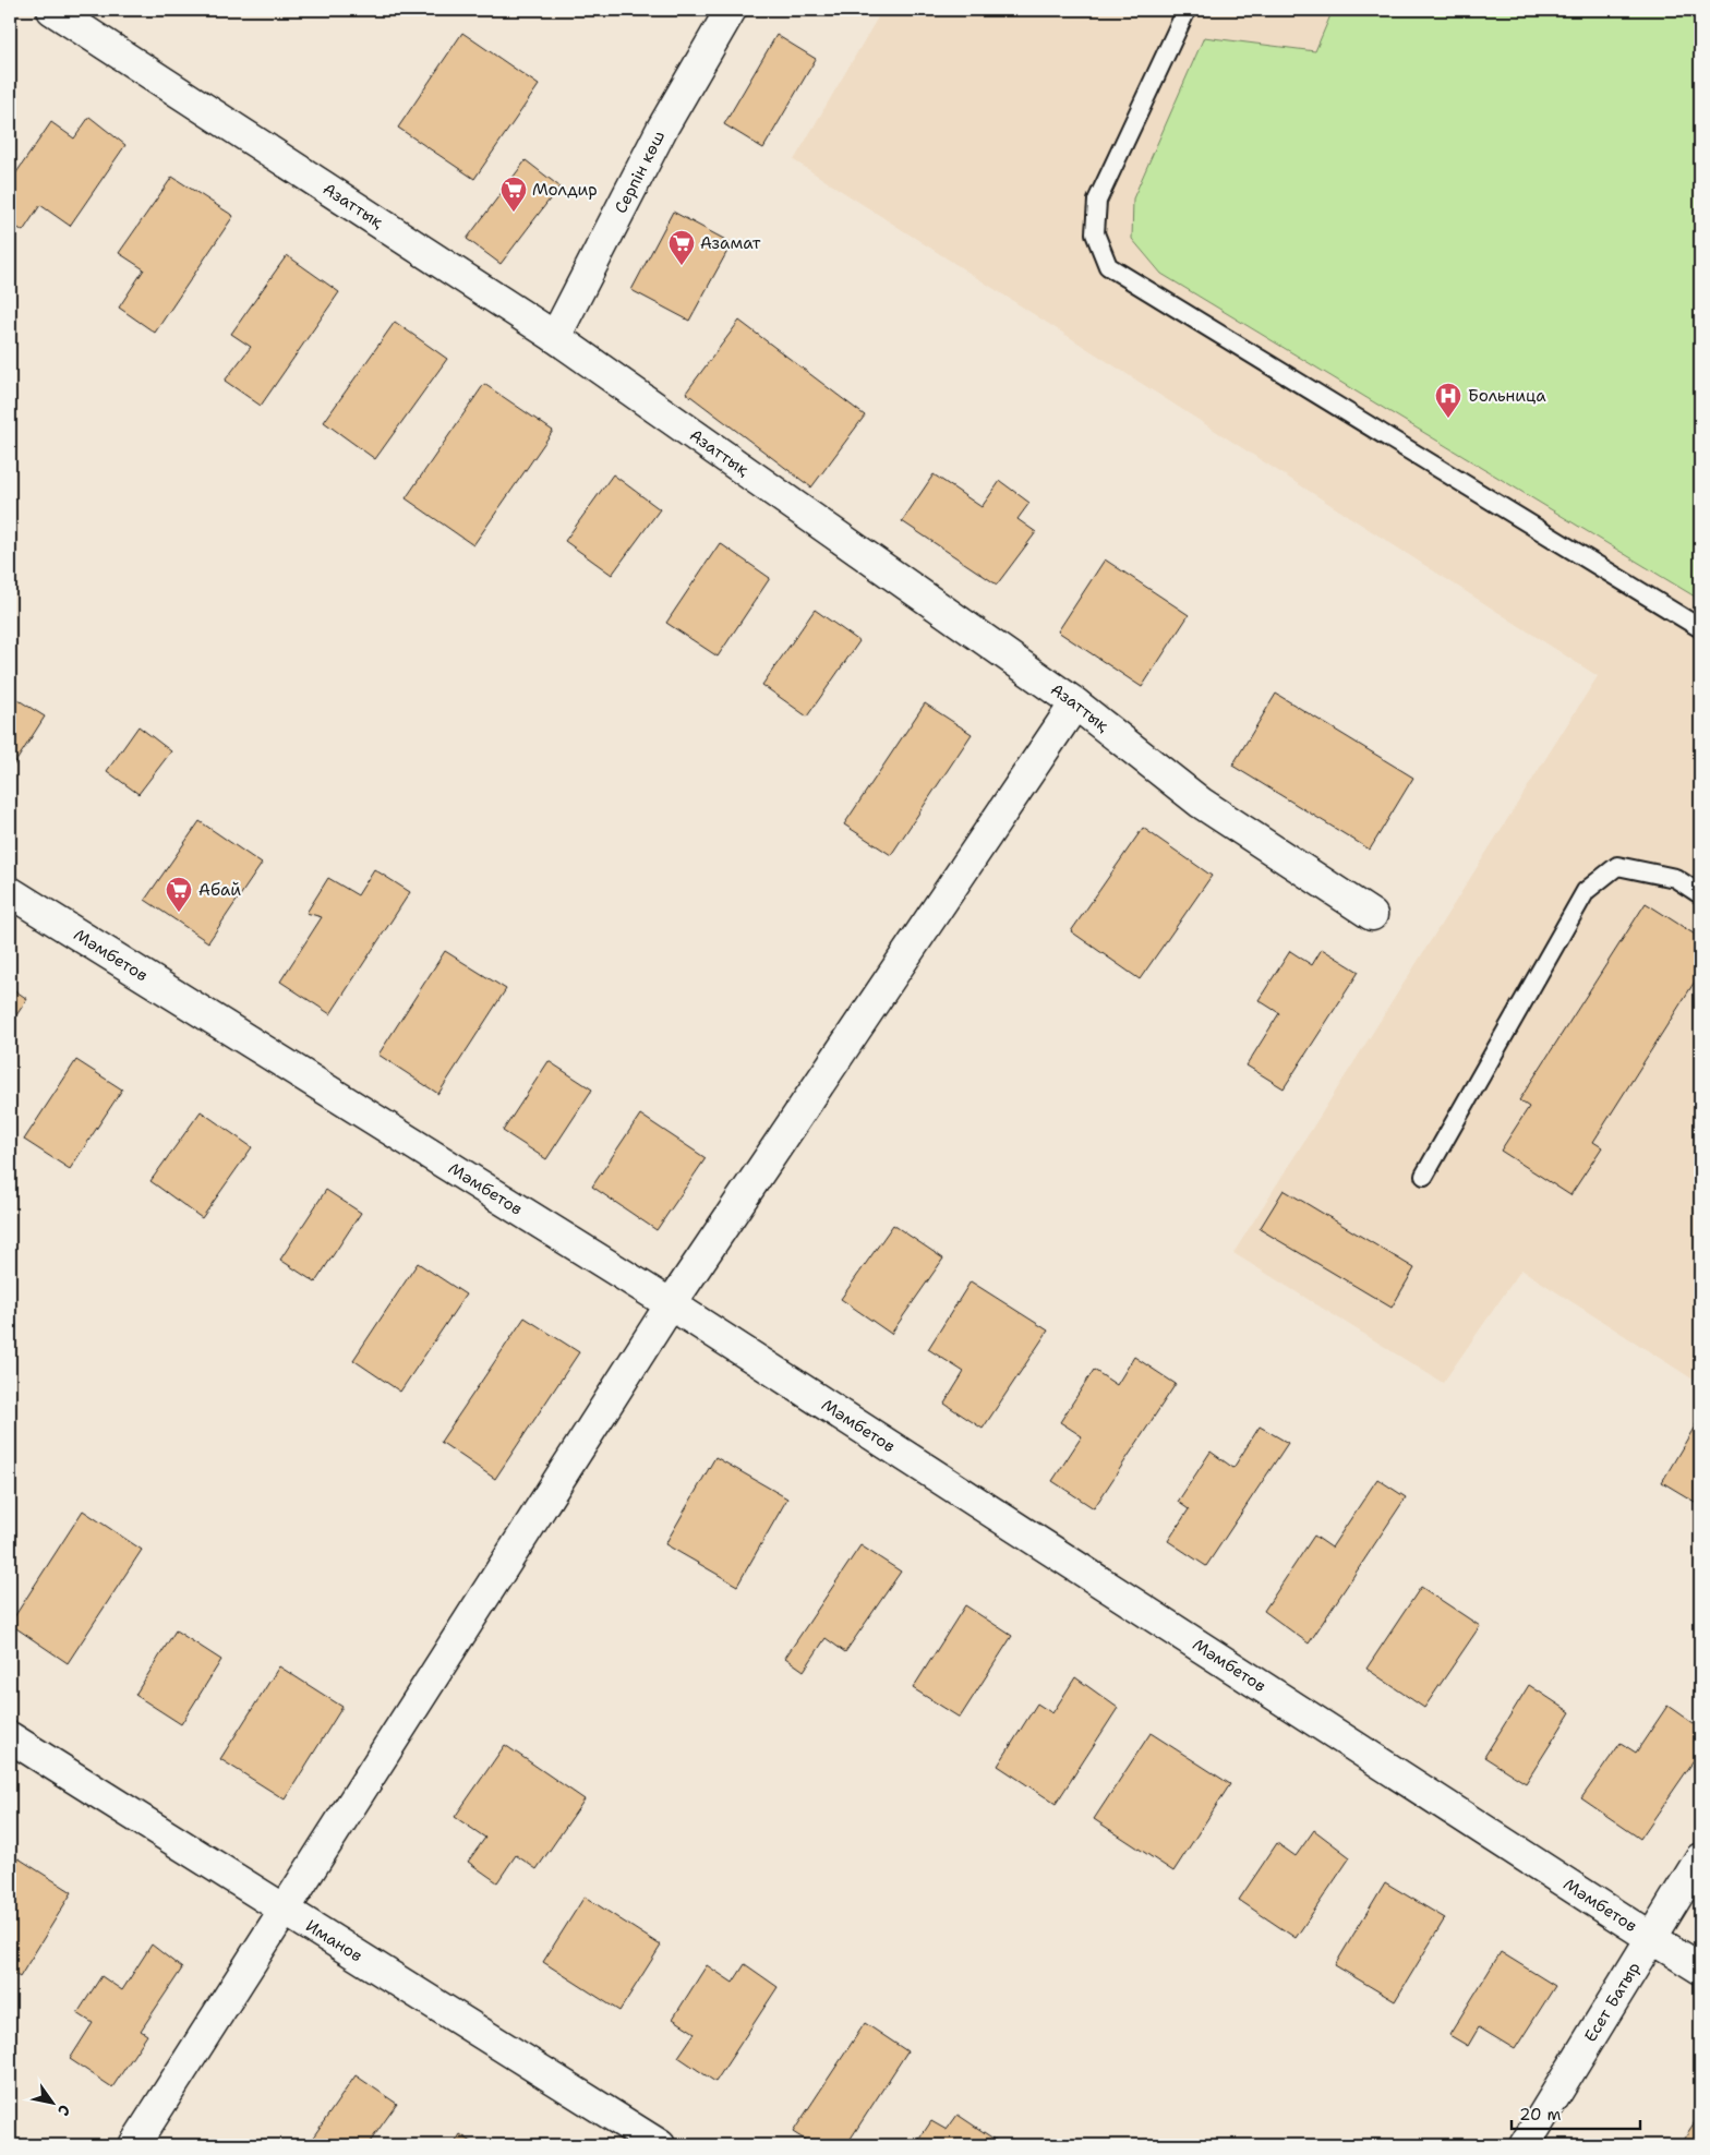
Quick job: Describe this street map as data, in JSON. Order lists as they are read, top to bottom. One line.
{"streets":{"street":["Серпін көш","Азаттық","Мәмбетов","Иманов","Есет Батыр"]},"crossings":[["Серпін көш","Азаттық"],["Мәмбетов","Есет Батыр"]],"places":{"supermarket":["Молдир","Азамат","Абай"],"hospital":["Больница"]},"scale_bar":"20 m","north":"bottom right"}
